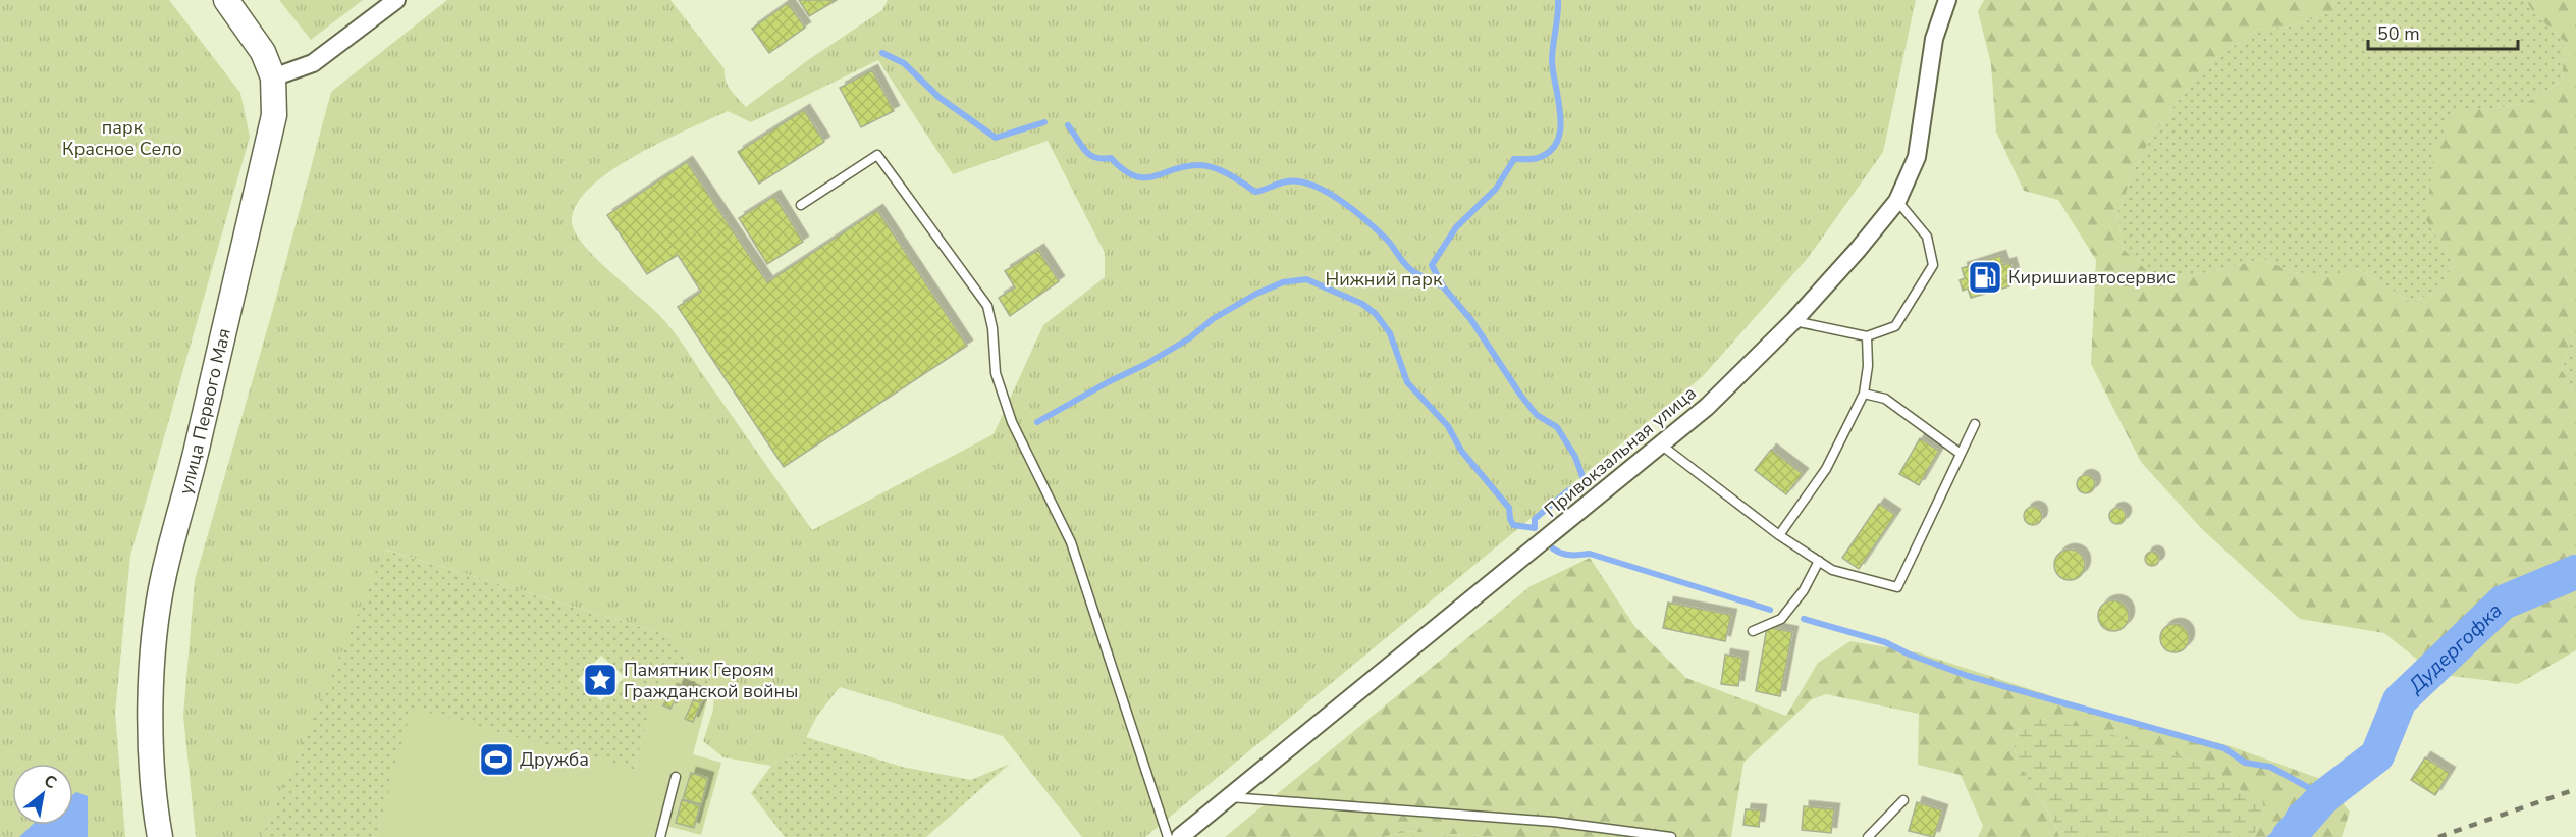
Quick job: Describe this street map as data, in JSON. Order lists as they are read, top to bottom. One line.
{"streets":{"main road":["улица Первого Мая"],"street":["Привокзальная улица"]},"water":["Дудергофка"],"parks":["парк Красное Село","Нижний парк"],"places":{"fuel station":["Киришиавтосервис"],"place":["Памятник Героям Гражданской войны"],"sports":["Дружба"]},"scale_bar":"50 m","north":"top right"}
